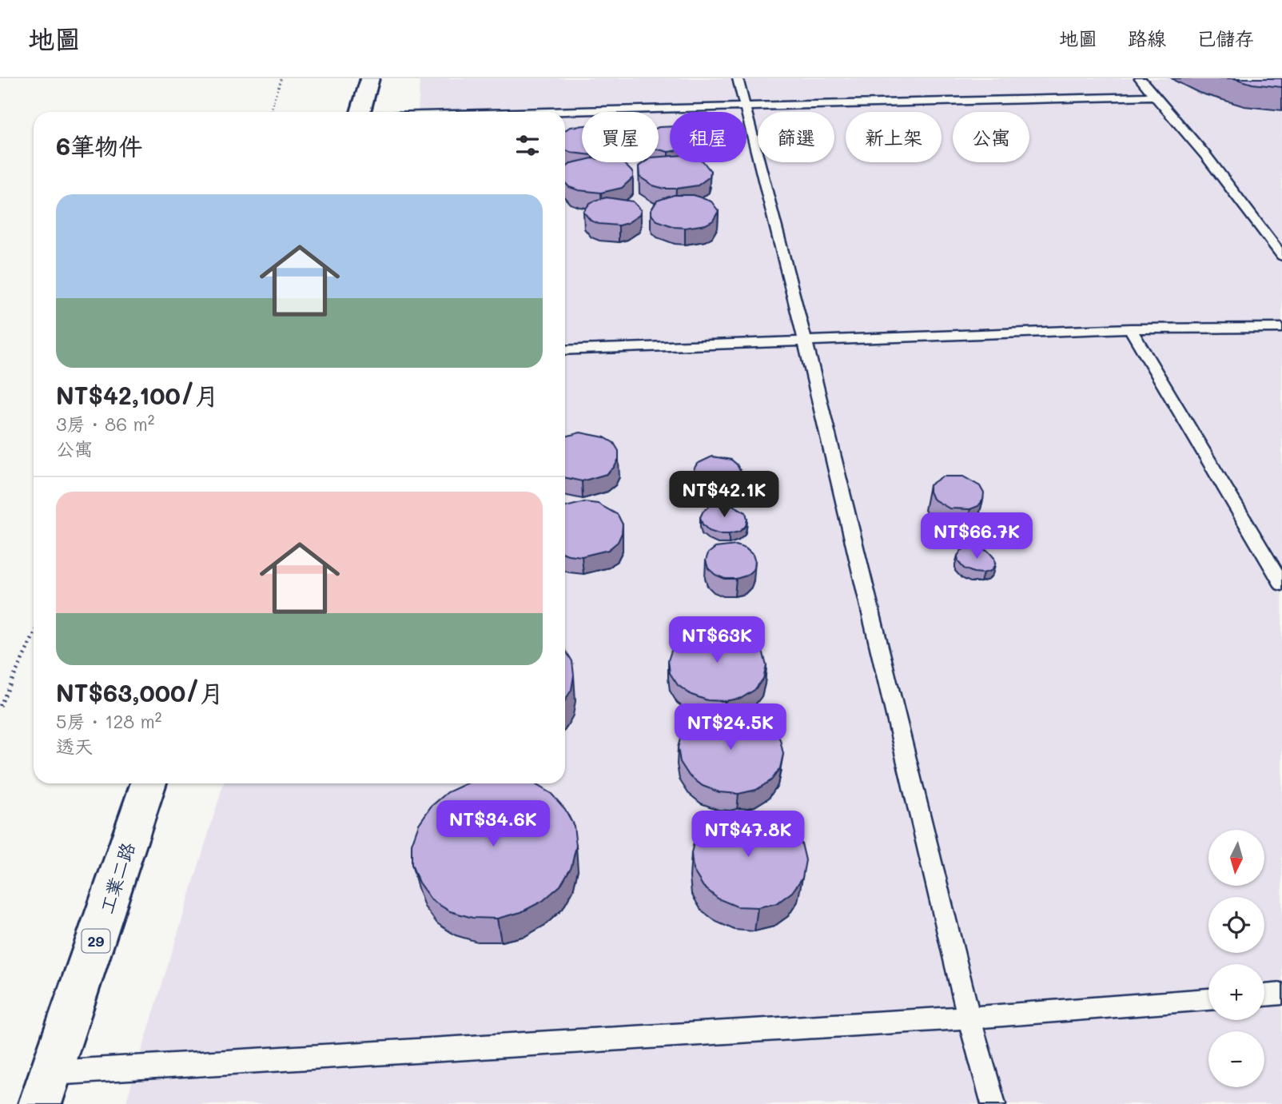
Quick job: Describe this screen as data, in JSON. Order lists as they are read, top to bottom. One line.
{"streets":{"main road":["工業二路","29"]},"north":"bottom","page":{"header":"地圖","nav":["地圖","路線","已儲存"],"chip":["買屋","租屋","篩選","新上架","公寓"],"heading":"6筆物件","list":[{"name":"NT$42,100/月","note":"3房 · 86 m² · 公寓"},{"name":"NT$63,000/月","note":"5房 · 128 m² · 透天"}],"price":["NT$42.1K","NT$66.7K","NT$63K","NT$24.5K","NT$34.6K","NT$47.8K"],"map_buttons":["+","−"]}}
